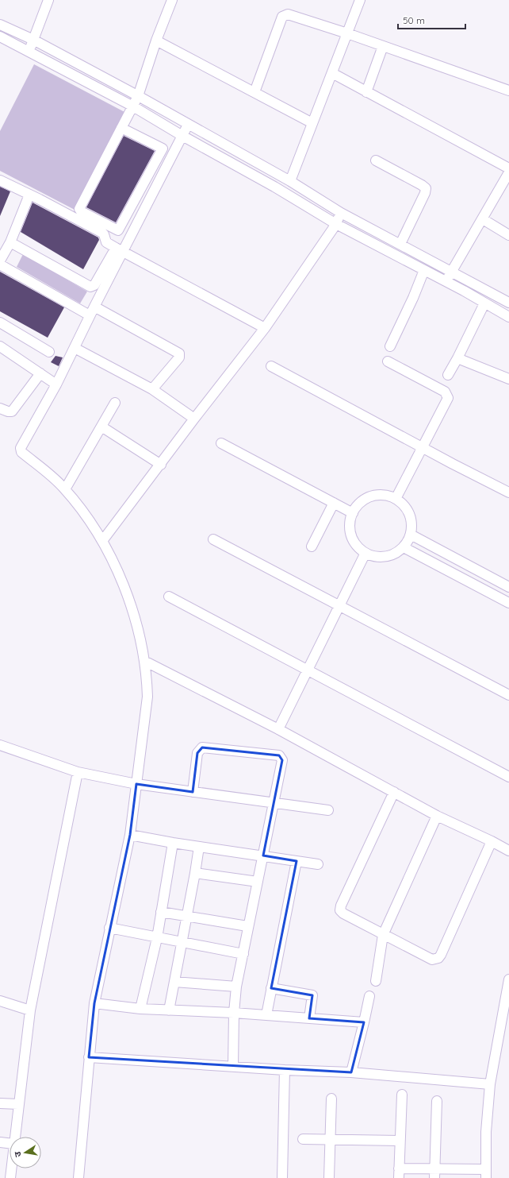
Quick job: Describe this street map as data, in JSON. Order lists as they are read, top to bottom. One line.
{"scale_bar":"50 m","north":"left"}
